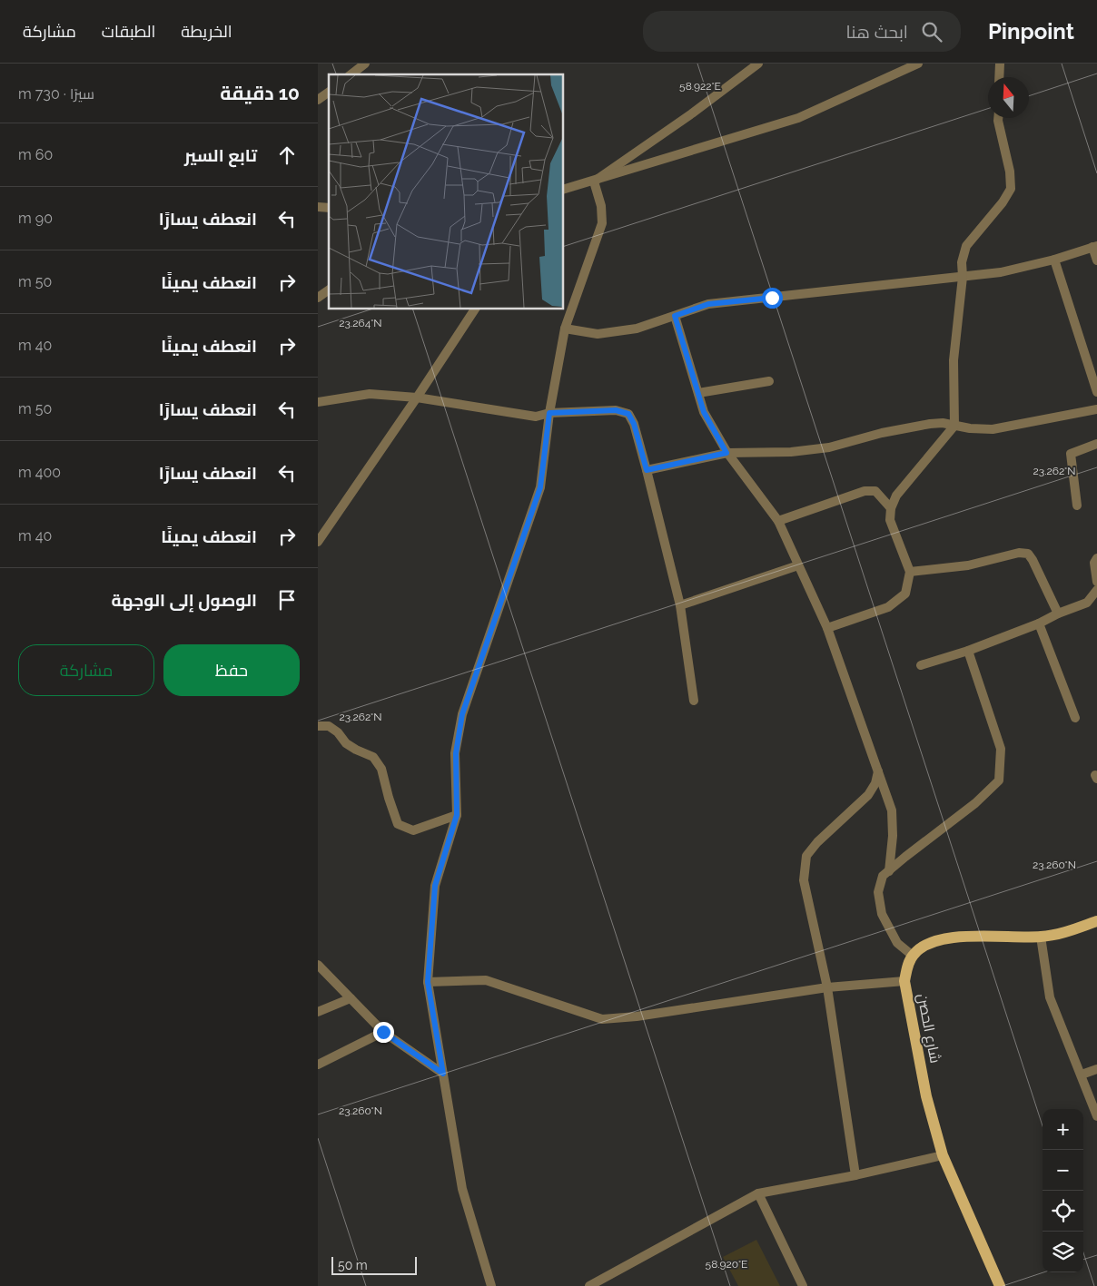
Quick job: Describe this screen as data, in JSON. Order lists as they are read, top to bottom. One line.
{"streets":{"main road":["شارع الحصن"]},"scale_bar":"50 m","north":"top","page":{"header":"Pinpoint","search":"ابحث هنا","nav":["الخريطة","الطبقات","مشاركة"],"heading":["10 دقيقة","سيرًا · 730 m"],"list":[["تابع السير","60 m"],["انعطف يسارًا","90 m"],["انعطف يمينًا","50 m"],["انعطف يمينًا","40 m"],["انعطف يسارًا","50 m"],["انعطف يسارًا","400 m"],["انعطف يمينًا","40 m"],"الوصول إلى الوجهة"],"buttons":["حفظ","مشاركة"],"map_buttons":["+","−"],"scale":"50 m"},"coordinates":["58.922°E","23.264°N","23.262°N","23.260°N","58.920°E"]}
